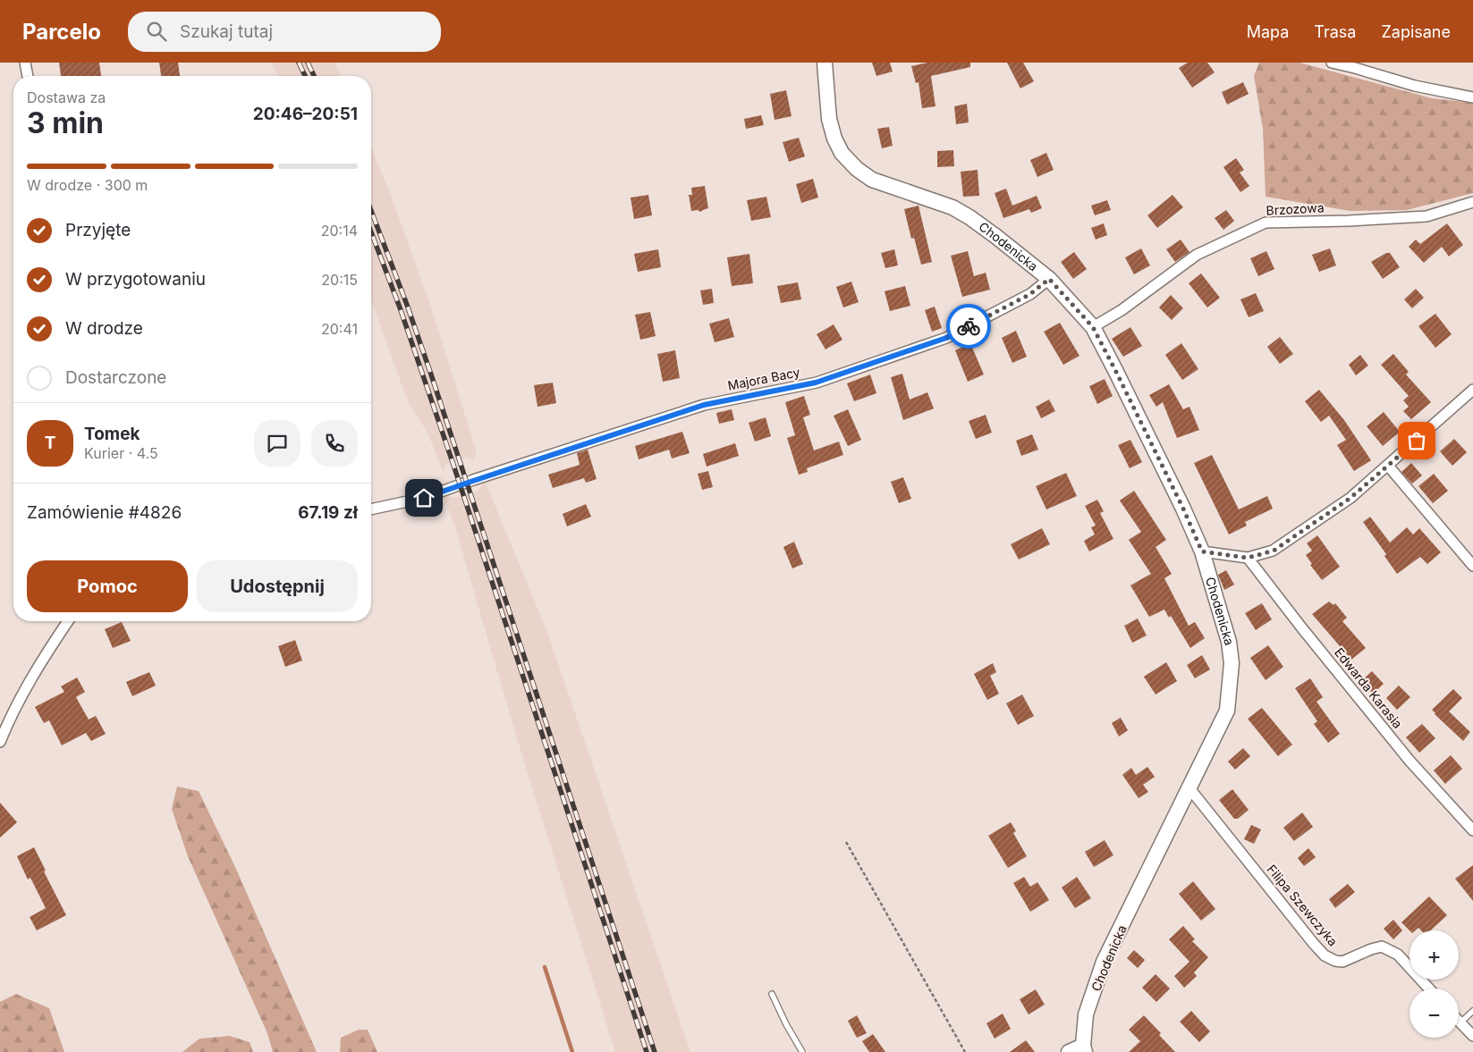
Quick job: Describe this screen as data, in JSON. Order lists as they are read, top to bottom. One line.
{"streets":{"street":["Brzozowa","Chodenicka","Majora Bacy","Edwarda Karasia","Filipa Szewczyka"]},"crossings":[["Brzozowa","Chodenicka"],["Chodenicka","Majora Bacy"],["Chodenicka","Filipa Szewczyka"]],"page":{"header":"Parcelo","search":"Szukaj tutaj","nav":["Mapa","Trasa","Zapisane"],"heading":["3 min","Dostawa za","20:46–20:51"],"panel":["Tomek","Kurier · 4.5","Zamówienie #4826","67.19 zł"],"bar":"W drodze · 300 m","list":[["Przyjęte","20:14"],["W przygotowaniu","20:15"],["W drodze","20:41"],"Dostarczone"],"round":"T","buttons":["Pomoc","Udostępnij"],"map_buttons":["+","−"]}}
